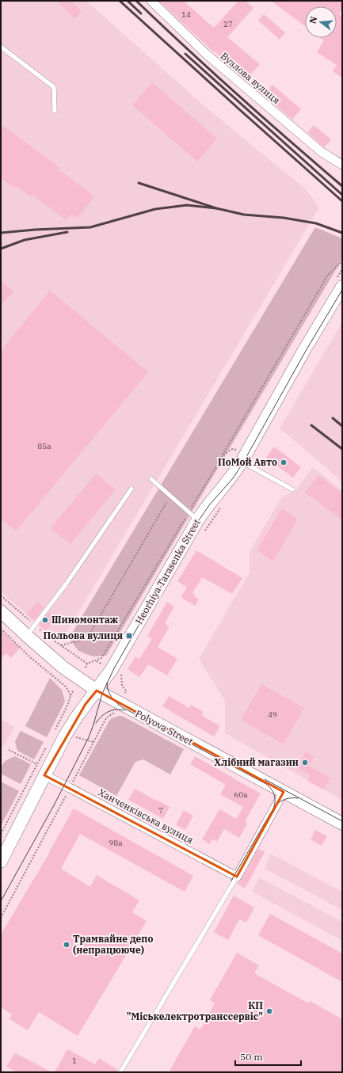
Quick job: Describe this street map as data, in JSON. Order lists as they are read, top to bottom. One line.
{"streets":{"main road":["Heorhiya Tarasenka Street","Polyova Street"],"street":["Вузлова вулиця","Ханченківська вулиця"]},"crossings":[["Heorhiya Tarasenka Street","Polyova Street"],["Heorhiya Tarasenka Street","Ханченківська вулиця"]],"places":{"other":["ПоМой Авто","Шиномонтаж","Хлібний магазин","Трамвайне депо (непрацююче)","КП \"Міськелектротранссервіс\""],"transit":["Польова вулиця"]},"house_numbers":["14","27","85а","49","60а","7","98а","1"],"scale_bar":"50 m","north":"left"}
